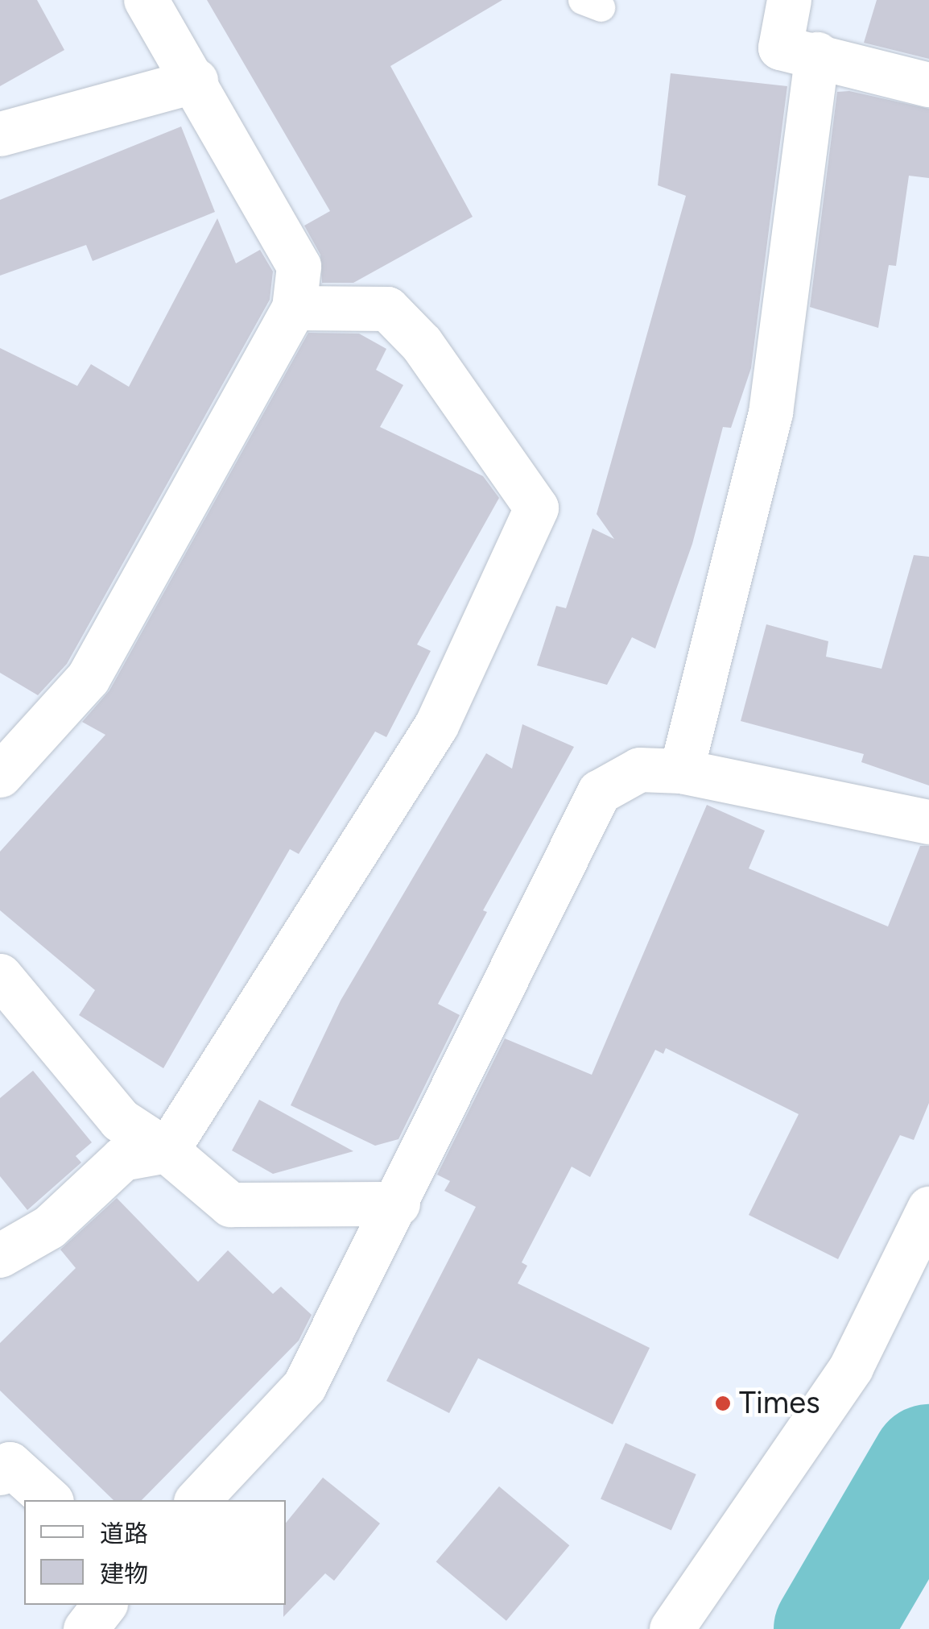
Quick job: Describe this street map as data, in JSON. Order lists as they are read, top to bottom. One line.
{"places":["Times"],"legend":["道路","建物"]}
